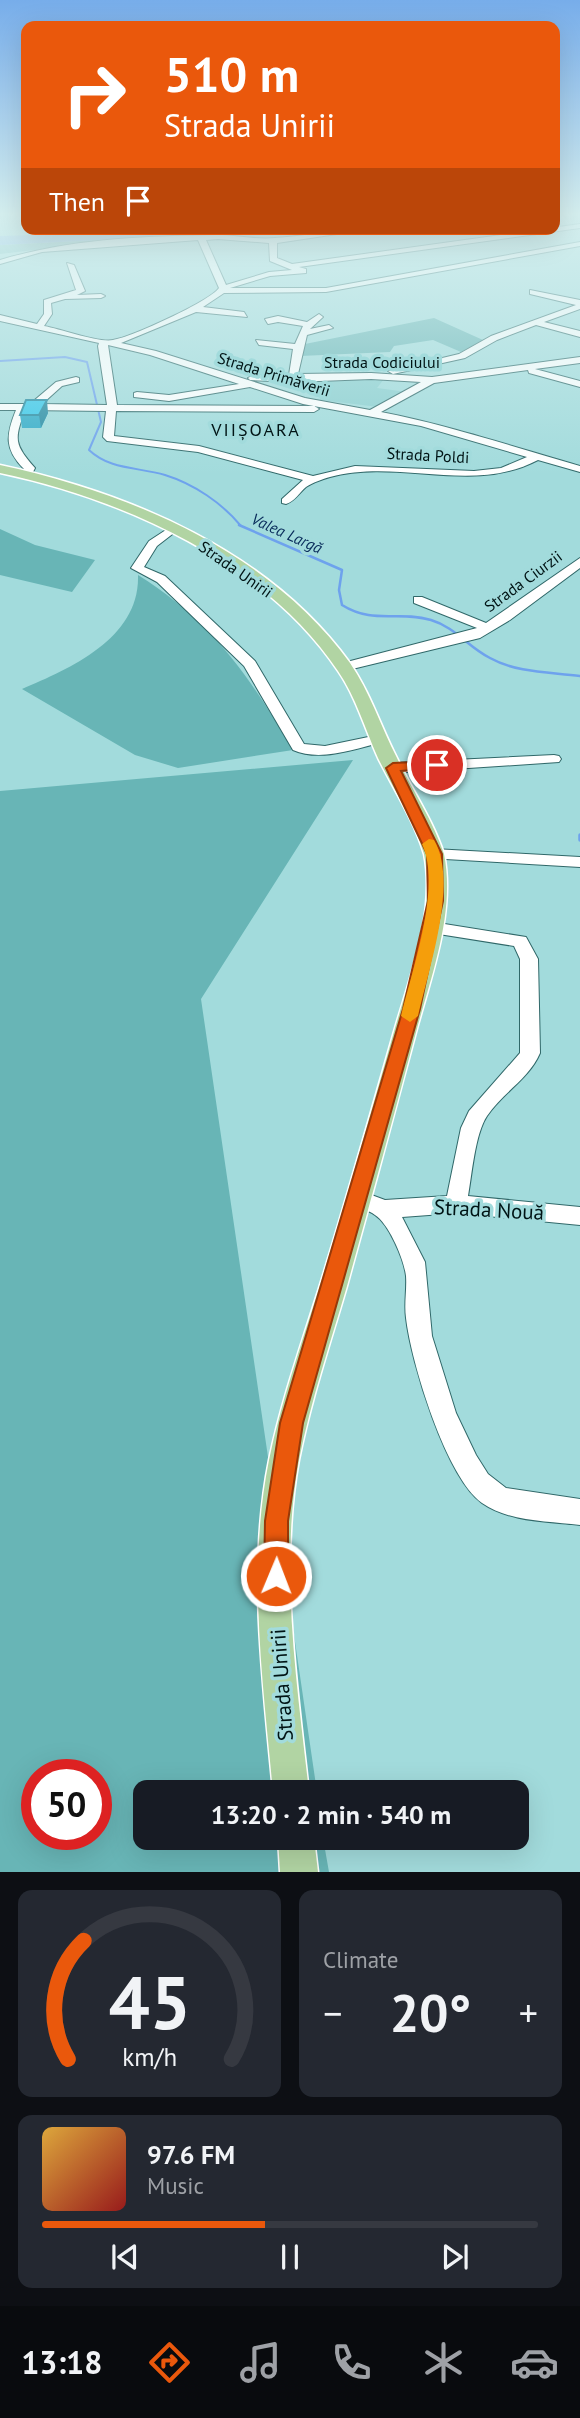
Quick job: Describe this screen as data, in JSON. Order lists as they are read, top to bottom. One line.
{"streets":{"main road":["Strada Unirii"],"street":["Strada Codiciului","Strada Primăverii","Strada Poldi","Strada Ciurzii","Strada Nouă"]},"crossings":[["Strada Codiciului","Strada Primăverii"],["Strada Primăverii","Strada Poldi"],["Strada Unirii","Strada Nouă"]],"districts":["VIIȘOARA"],"water":["Valea Largă"],"page":{"turn":["510 m","Strada Unirii"],"then":"Then","limit":"50","trip":"13:20 · 2 min · 540 m","tile":"Climate","heat":["−","20°","+"],"song":["97.6 FM","Music"],"tabs":"13:18","gauge":["45","km/h"]}}
